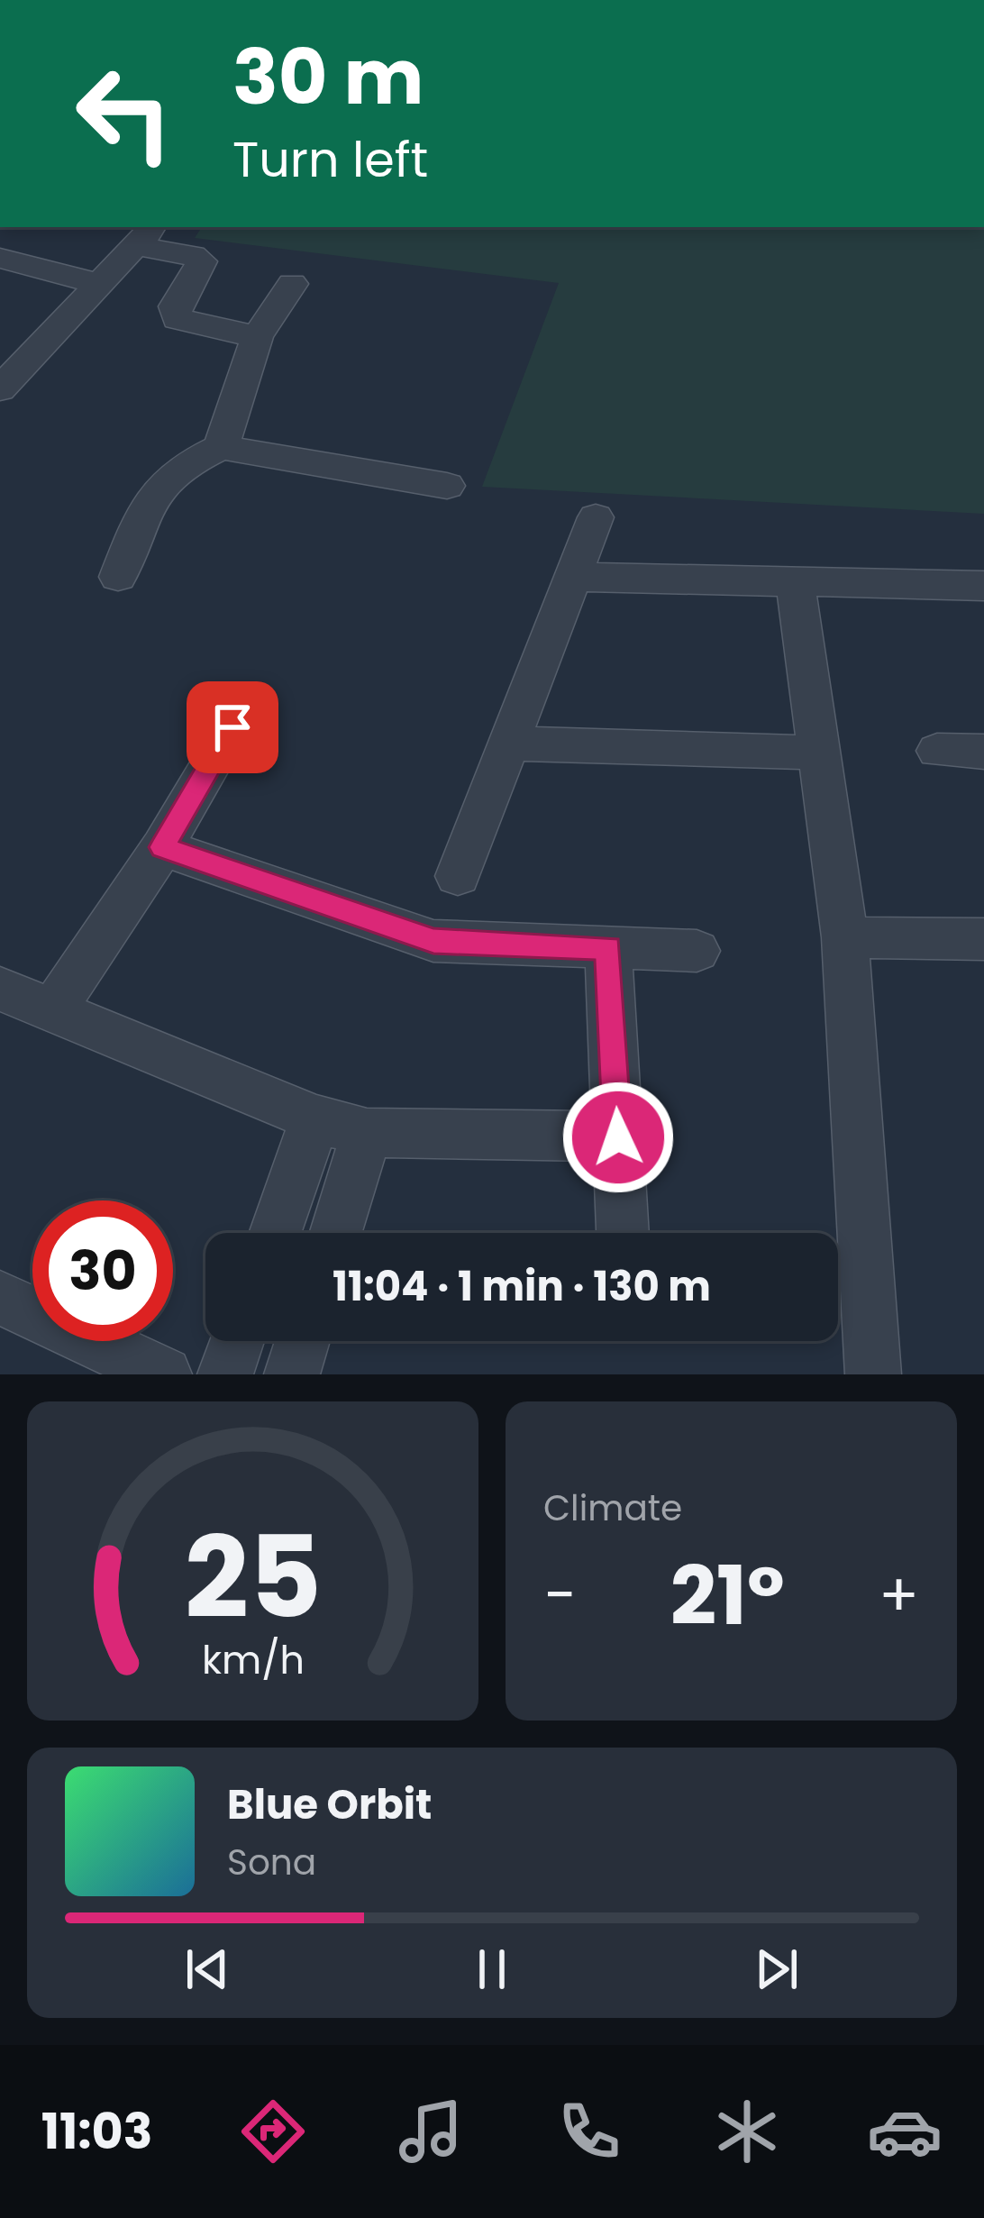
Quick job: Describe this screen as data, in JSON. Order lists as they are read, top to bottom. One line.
{"page":{"turn":["30 m","Turn left"],"limit":"30","trip":"11:04 · 1 min · 130 m","tile":"Climate","heat":["−","21°","+"],"song":["Blue Orbit","Sona"],"tabs":"11:03","gauge":["25","km/h"]}}
